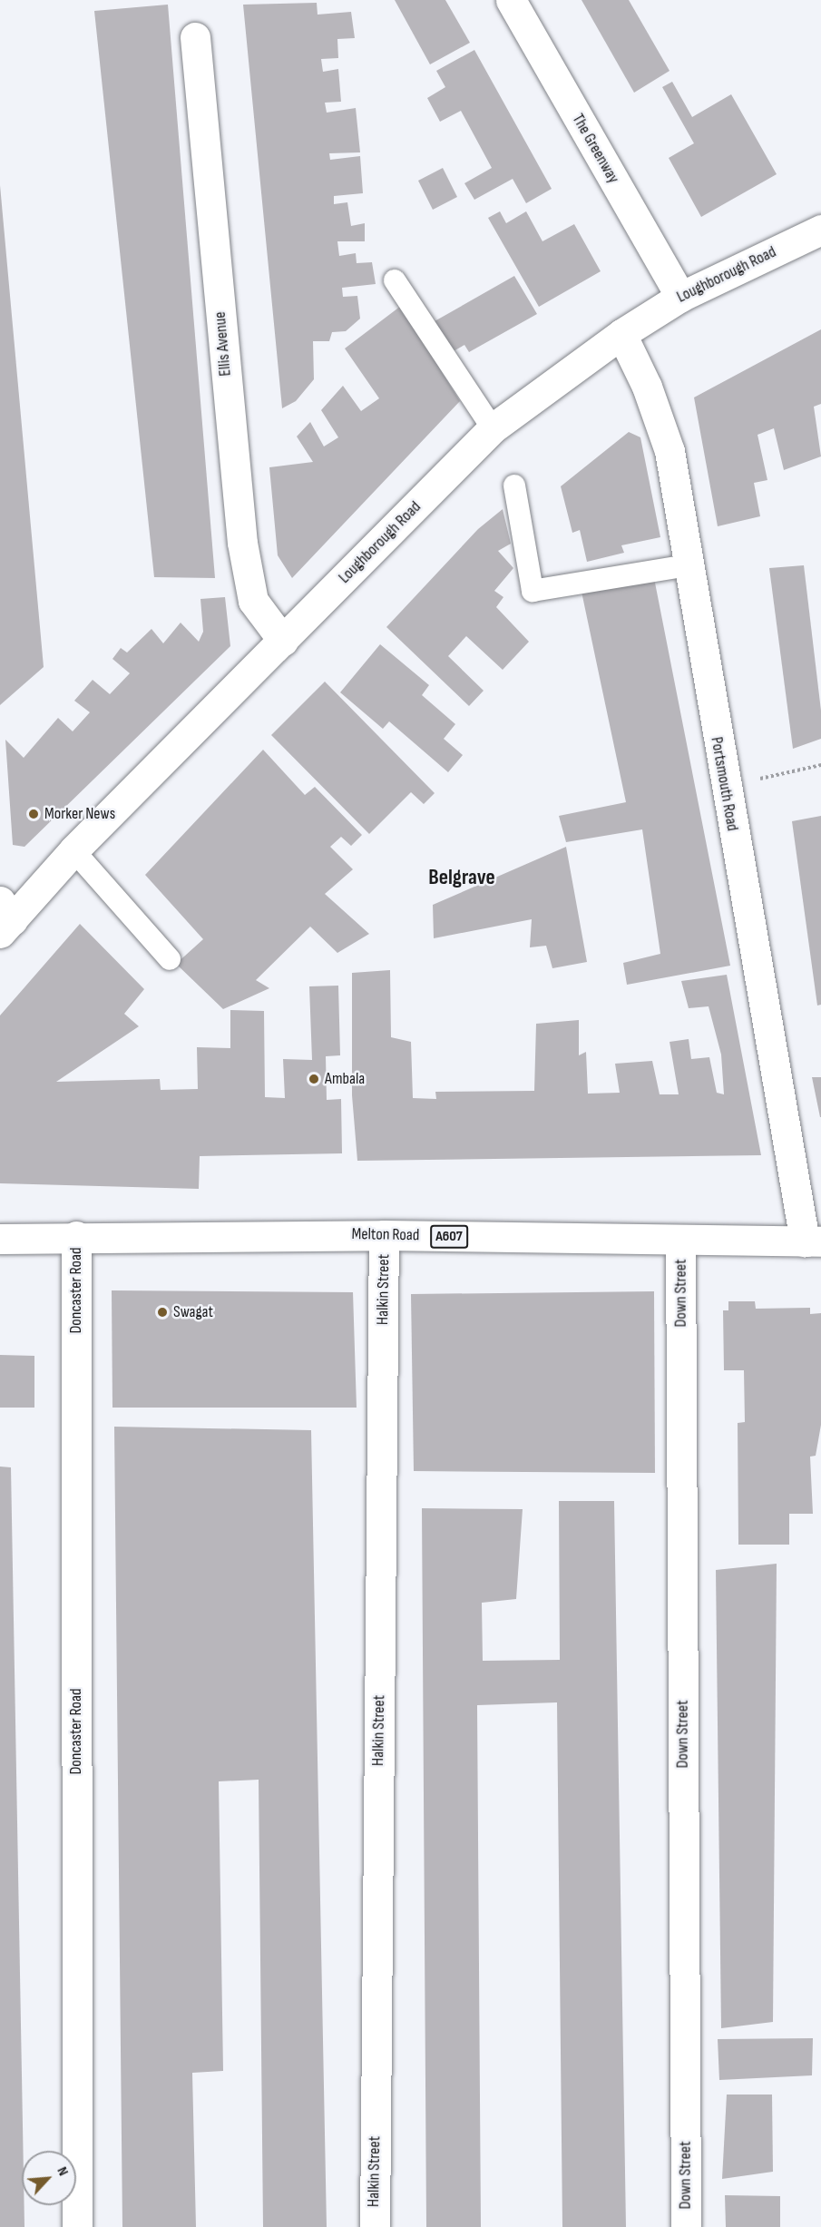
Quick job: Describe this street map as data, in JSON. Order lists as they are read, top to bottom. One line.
{"streets":{"street":["The Greenway","Loughborough Road","Ellis Avenue","Portsmouth Road","Melton Road","A607","Halkin Street","Doncaster Road","Down Street"]},"crossings":[["The Greenway","Loughborough Road"],["Loughborough Road","Ellis Avenue"],["Loughborough Road","Portsmouth Road"],["Portsmouth Road","Melton Road"],["Melton Road","Halkin Street"],["Melton Road","Doncaster Road"],["Melton Road","Down Street"]],"districts":["Belgrave"],"places":["Morker News","Ambala","Swagat"],"north":"top right"}
